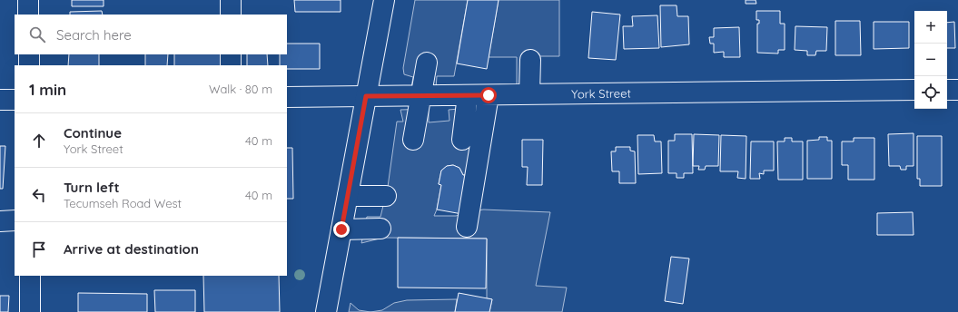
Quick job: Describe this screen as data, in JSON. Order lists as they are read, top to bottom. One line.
{"streets":{"street":["York Street"]},"page":{"map_buttons":["+","−"],"search":"Search here","heading":["1 min","Walk · 80 m"],"list":[["Continue","York Street","40 m"],["Turn left","Tecumseh Road West","40 m"],"Arrive at destination"]}}
